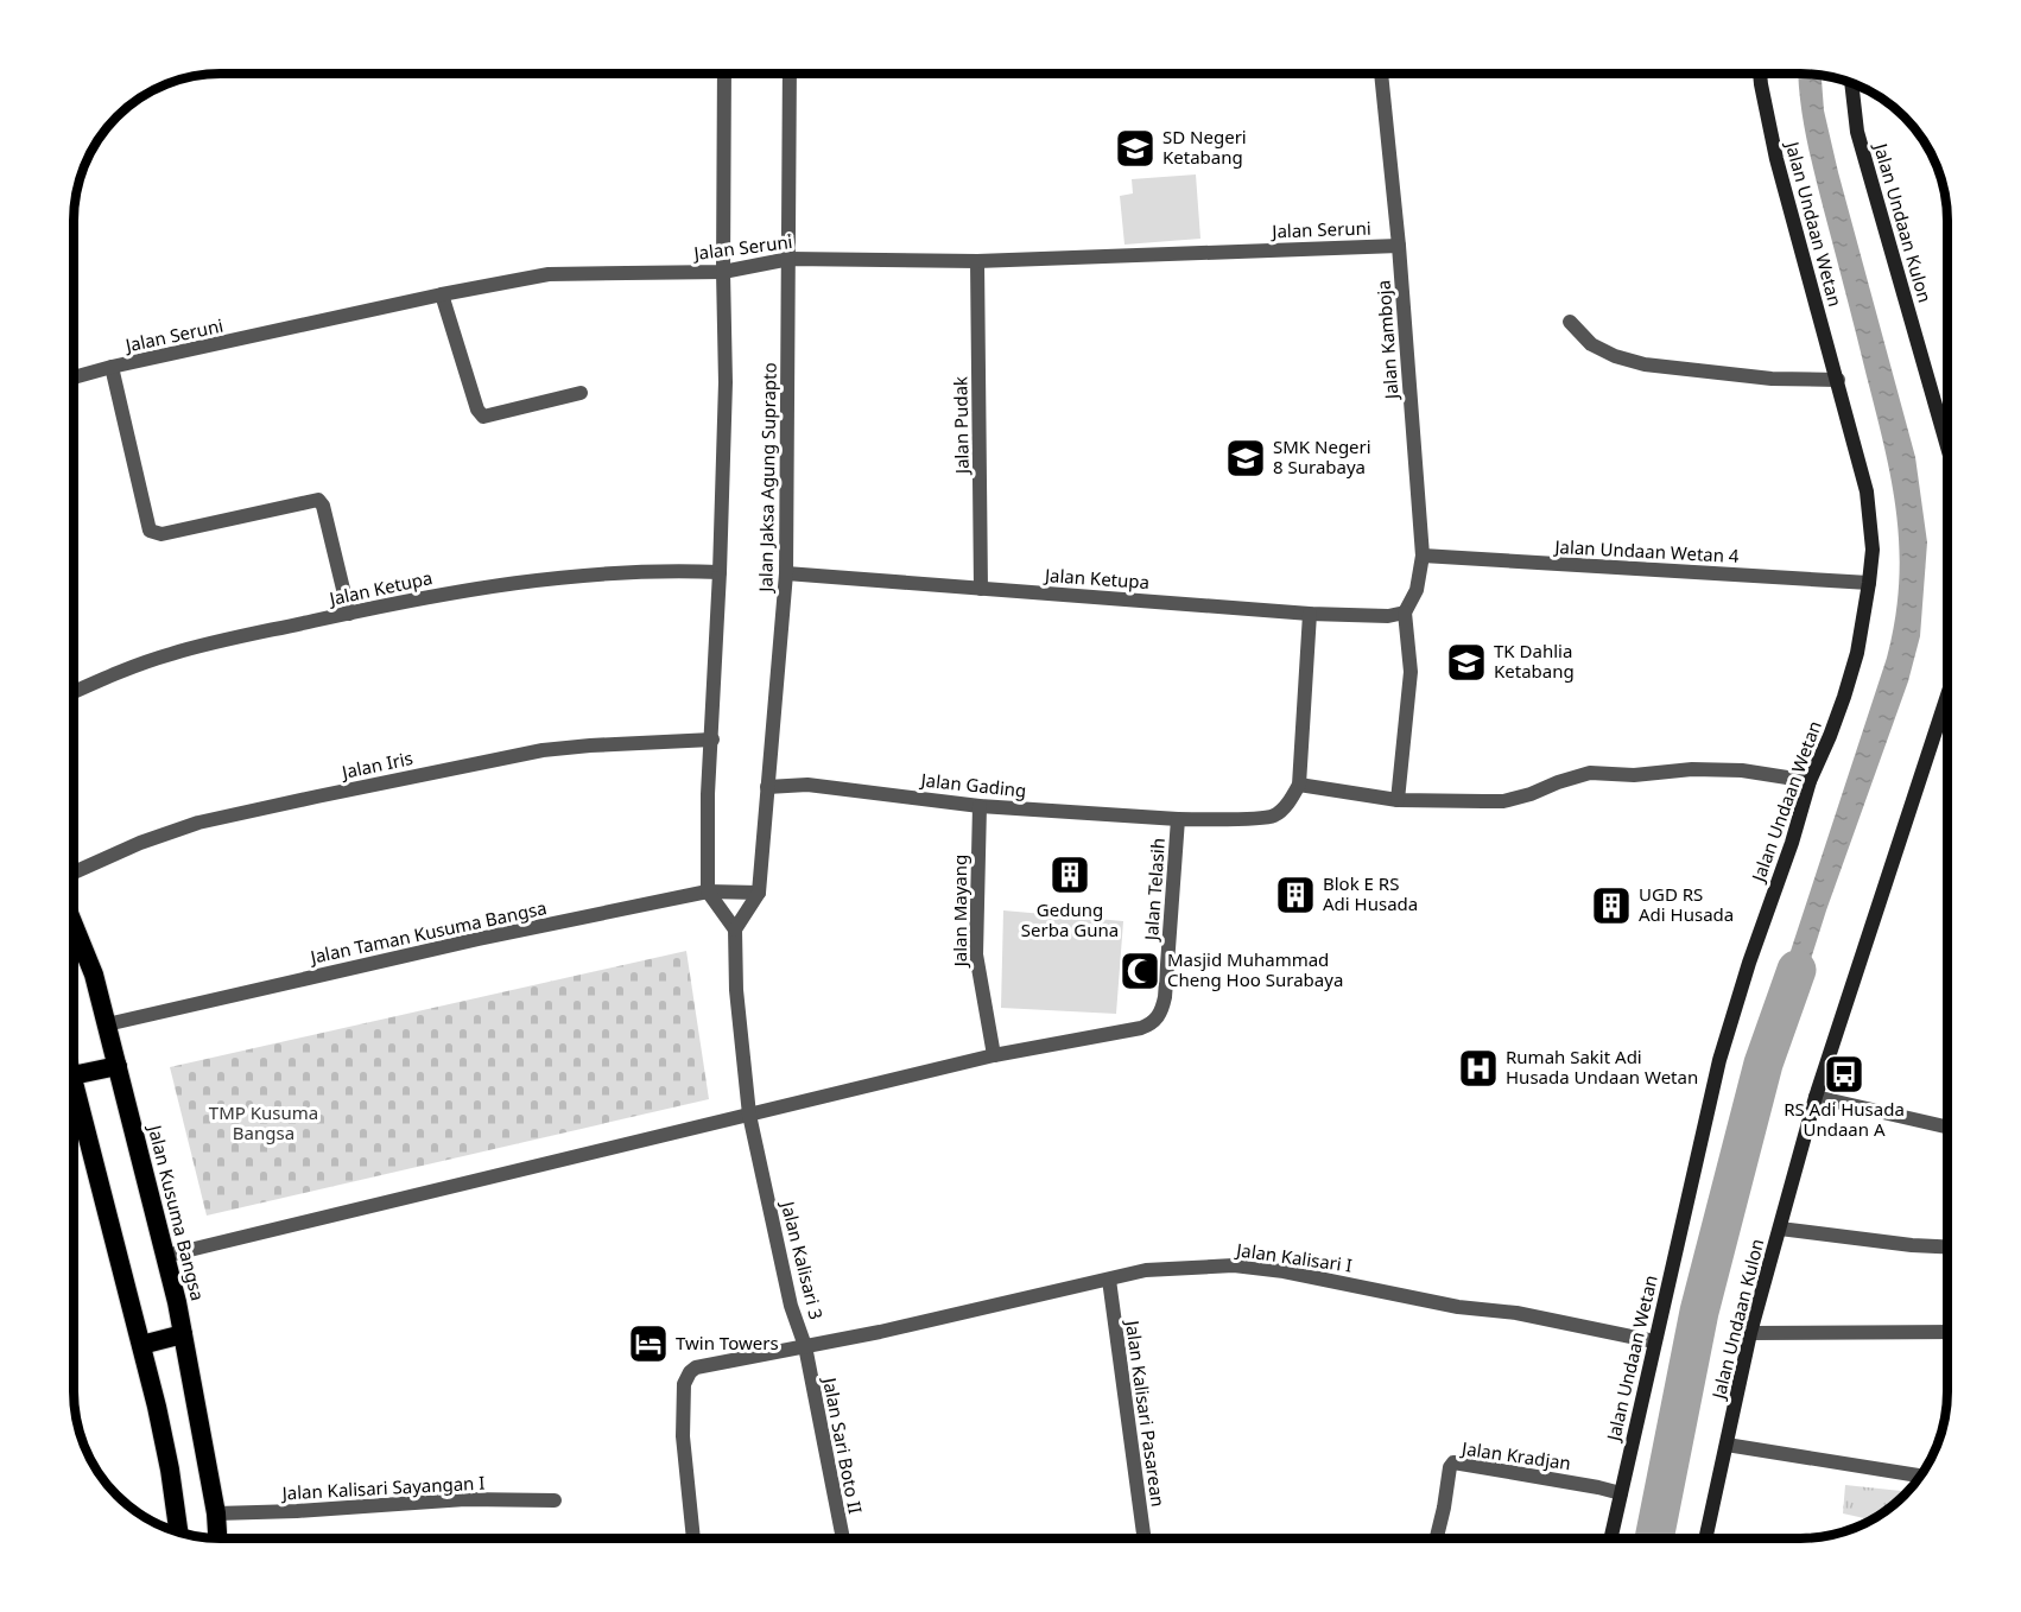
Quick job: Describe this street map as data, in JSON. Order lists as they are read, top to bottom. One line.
{"streets":{"highway":["Jalan Kusuma Bangsa"],"main road":["Jalan Undaan Kulon","Jalan Undaan Wetan"],"street":["Jalan Seruni","Jalan Kamboja","Jalan Pudak","Jalan Jaksa Agung Suprapto","Jalan Undaan Wetan 4","Jalan Ketupa","Jalan Iris","Jalan Gading","Jalan Telasih","Jalan Mayang","Jalan Taman Kusuma Bangsa","Jalan Kalisari I","Jalan Kalisari 3","Jalan Kalisari Pasarean","Jalan Sari Boto II","Jalan Kradjan","Jalan Kalisari Sayangan I"]},"crossings":[["Jalan Undaan Wetan","Jalan Undaan Wetan 4"],["Jalan Undaan Wetan","Jalan Kalisari I"],["Jalan Undaan Wetan","Jalan Kradjan"],["Jalan Seruni","Jalan Kamboja"],["Jalan Seruni","Jalan Pudak"],["Jalan Seruni","Jalan Jaksa Agung Suprapto"],["Jalan Kamboja","Jalan Undaan Wetan 4"],["Jalan Kamboja","Jalan Ketupa"],["Jalan Pudak","Jalan Ketupa"],["Jalan Jaksa Agung Suprapto","Jalan Ketupa"],["Jalan Jaksa Agung Suprapto","Jalan Gading"],["Jalan Jaksa Agung Suprapto","Jalan Taman Kusuma Bangsa"],["Jalan Gading","Jalan Telasih"],["Jalan Gading","Jalan Mayang"],["Jalan Telasih","Jalan Mayang"],["Jalan Telasih","Jalan Kalisari 3"],["Jalan Taman Kusuma Bangsa","Jalan Kusuma Bangsa"],["Jalan Kusuma Bangsa","Jalan Kalisari Sayangan I"],["Jalan Kalisari I","Jalan Kalisari 3"],["Jalan Kalisari I","Jalan Kalisari Pasarean"],["Jalan Kalisari I","Jalan Sari Boto II"],["Jalan Kalisari 3","Jalan Sari Boto II"]],"parks":["TMP Kusuma Bangsa"],"places":{"school or university":["SD Negeri Ketabang","SMK Negeri 8 Surabaya","TK Dahlia Ketabang"],"building":["Gedung Serba Guna","Blok E RS Adi Husada","UGD RS Adi Husada"],"mosque":["Masjid Muhammad Cheng Hoo Surabaya"],"hospital":["Rumah Sakit Adi Husada Undaan Wetan"],"bus stop":["RS Adi Husada Undaan A"],"hotel":["Twin Towers"]}}
